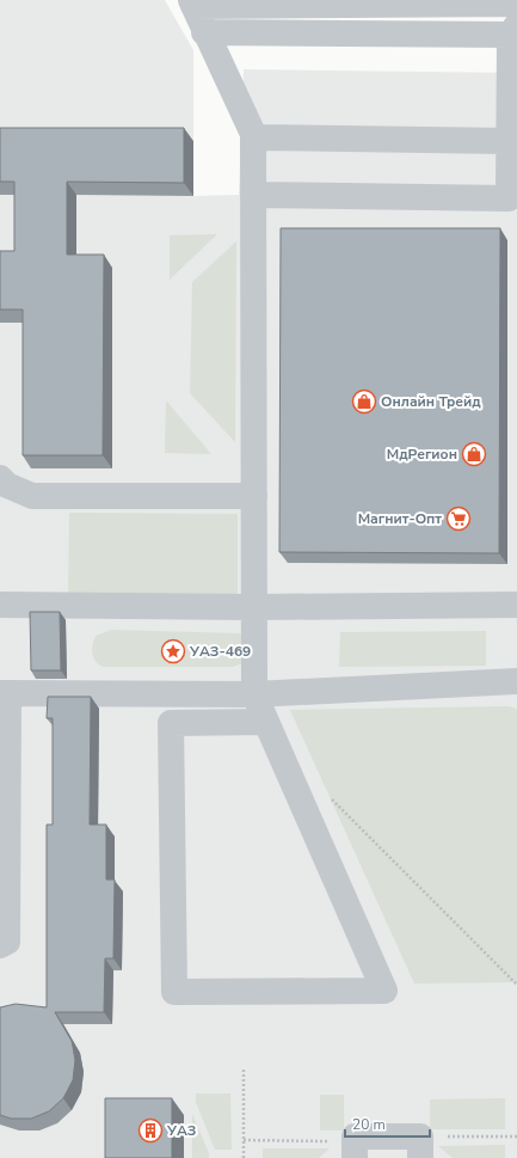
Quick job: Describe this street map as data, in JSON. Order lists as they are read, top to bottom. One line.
{"places":{"shop":["Онлайн Трейд","МдРегион"],"supermarket":["Магнит-Опт"],"place":["УАЗ-469"],"building":["УАЗ"]},"scale_bar":"20 m"}
